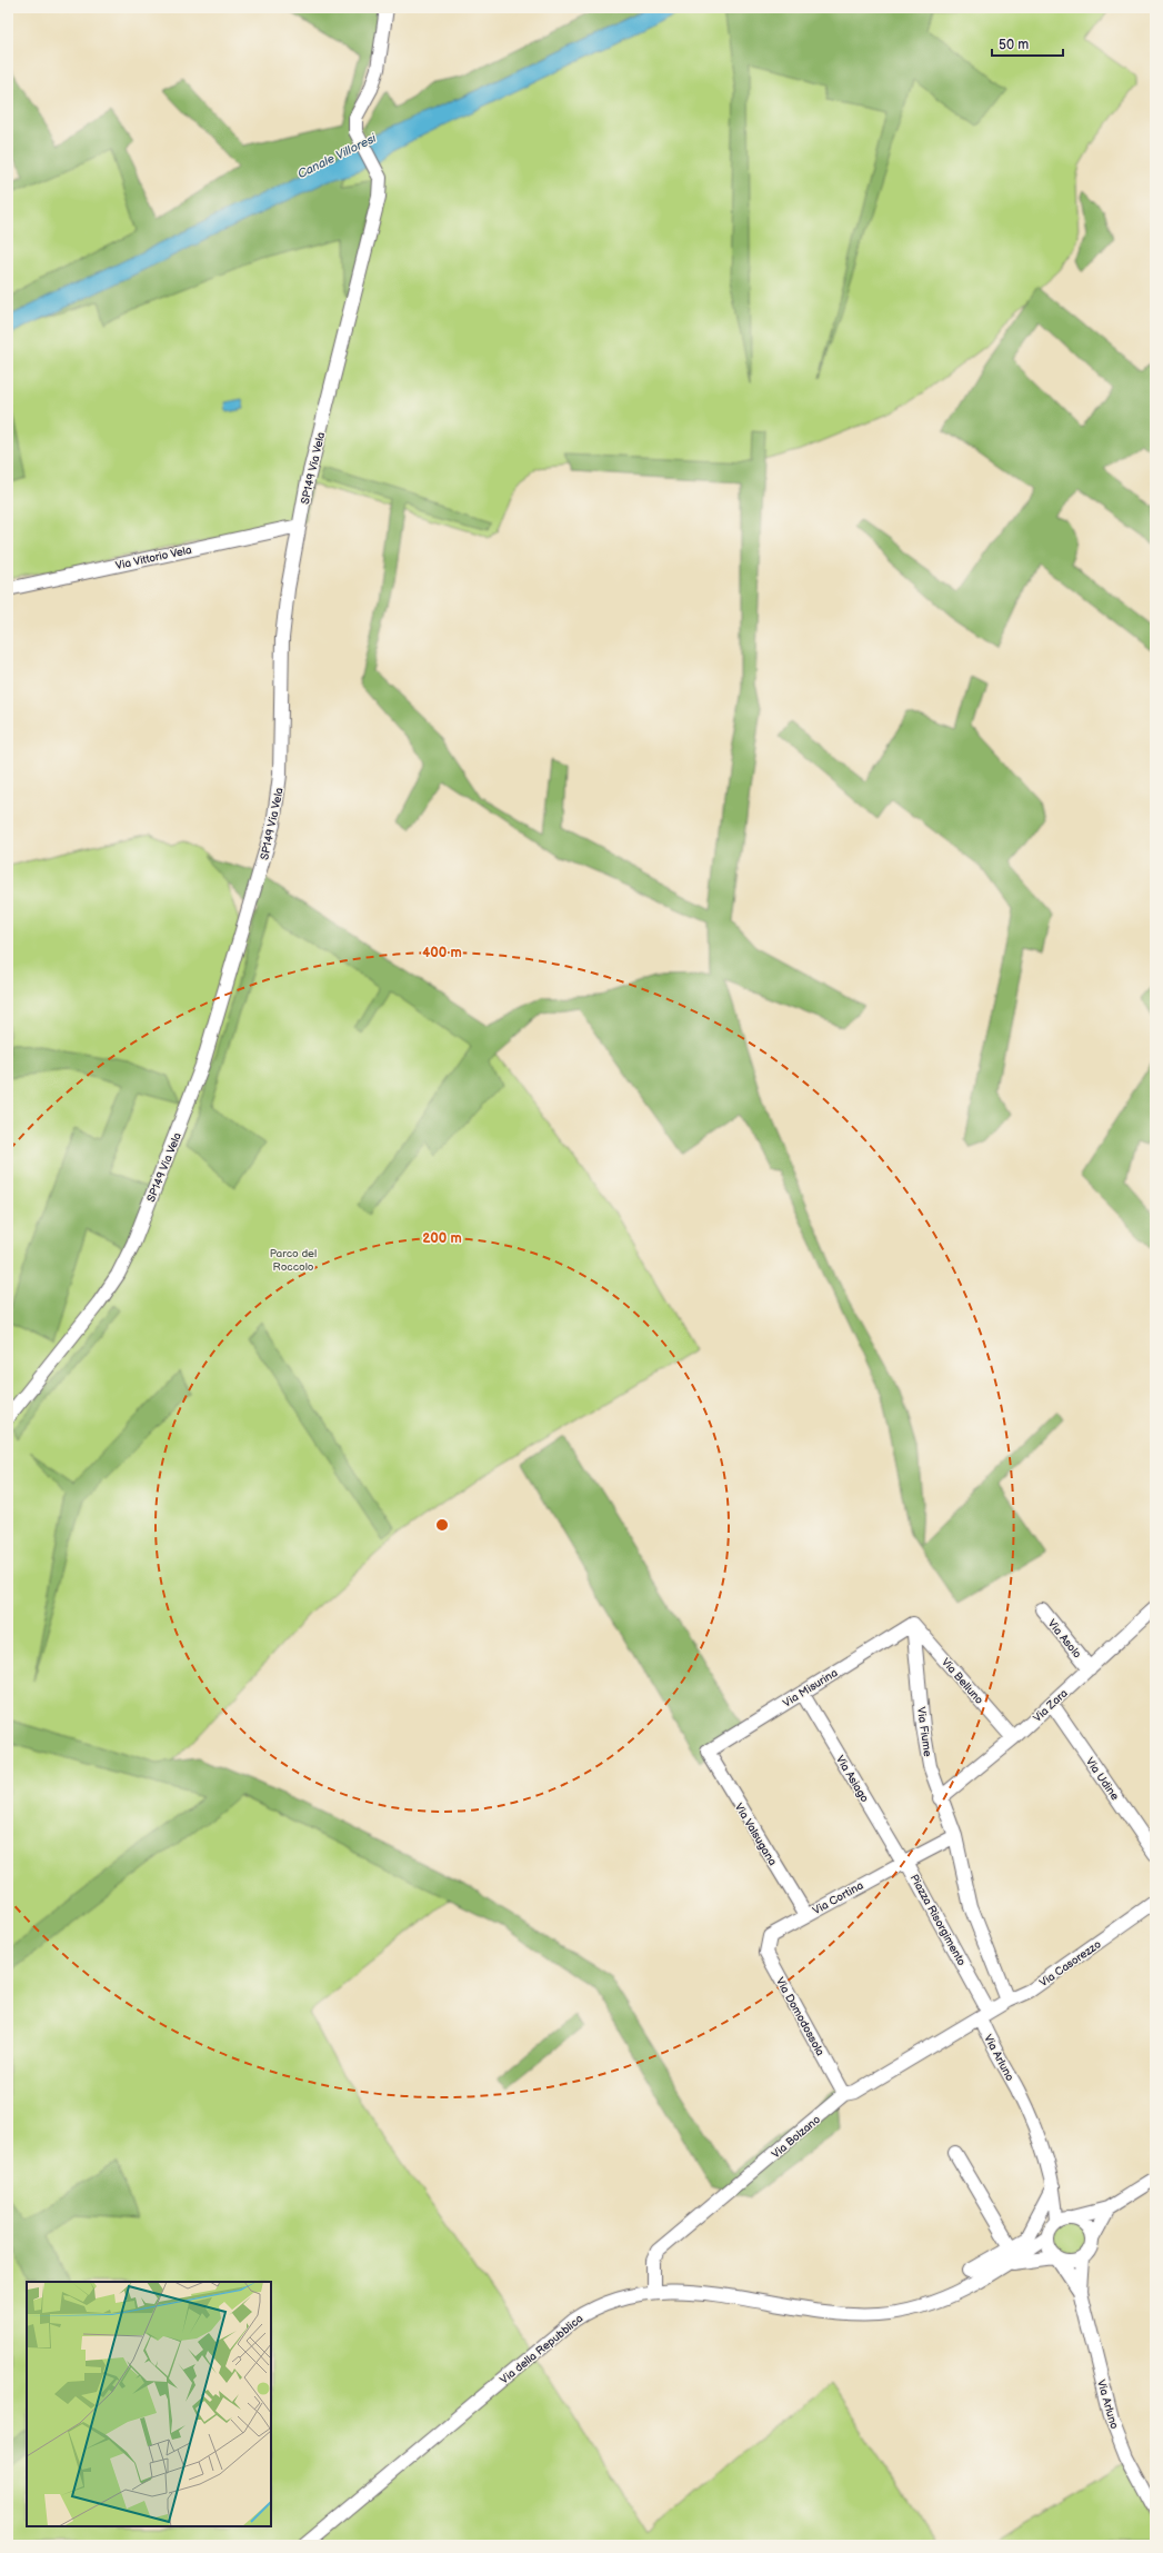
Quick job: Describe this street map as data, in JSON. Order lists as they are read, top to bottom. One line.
{"streets":{"street":["SP149 Via Vela","Via Vittorio Vela","Via Asolo","Via Belluno","Via Misurina","Via Zara","Via Fiume","Via Asiago","Via Udine","Via Valsugana","Via Cortina","Piazza Risorgimento","Via Casorezzo","Via Domodossola","Via Arluno","Via Bolzano","Via della Repubblica"]},"crossings":[["SP149 Via Vela","Via Vittorio Vela"],["Via Asolo","Via Zara"],["Via Belluno","Via Misurina"],["Via Belluno","Via Zara"],["Via Belluno","Via Fiume"],["Via Misurina","Via Fiume"],["Via Misurina","Via Asiago"],["Via Misurina","Via Valsugana"],["Via Zara","Via Fiume"],["Via Zara","Via Udine"],["Via Fiume","Piazza Risorgimento"],["Via Asiago","Via Cortina"],["Via Asiago","Piazza Risorgimento"],["Via Valsugana","Via Cortina"],["Via Cortina","Piazza Risorgimento"],["Via Cortina","Via Domodossola"],["Piazza Risorgimento","Via Casorezzo"],["Piazza Risorgimento","Via Arluno"],["Piazza Risorgimento","Via Bolzano"],["Via Casorezzo","Via Arluno"],["Via Casorezzo","Via Bolzano"],["Via Domodossola","Via Bolzano"],["Via Arluno","Via Bolzano"],["Via Arluno","Via della Repubblica"],["Via Bolzano","Via della Repubblica"]],"water":["Canale Villoresi"],"parks":["Parco del Roccolo"],"scale_bar":"50 m","rings":["400 m","200 m"]}
